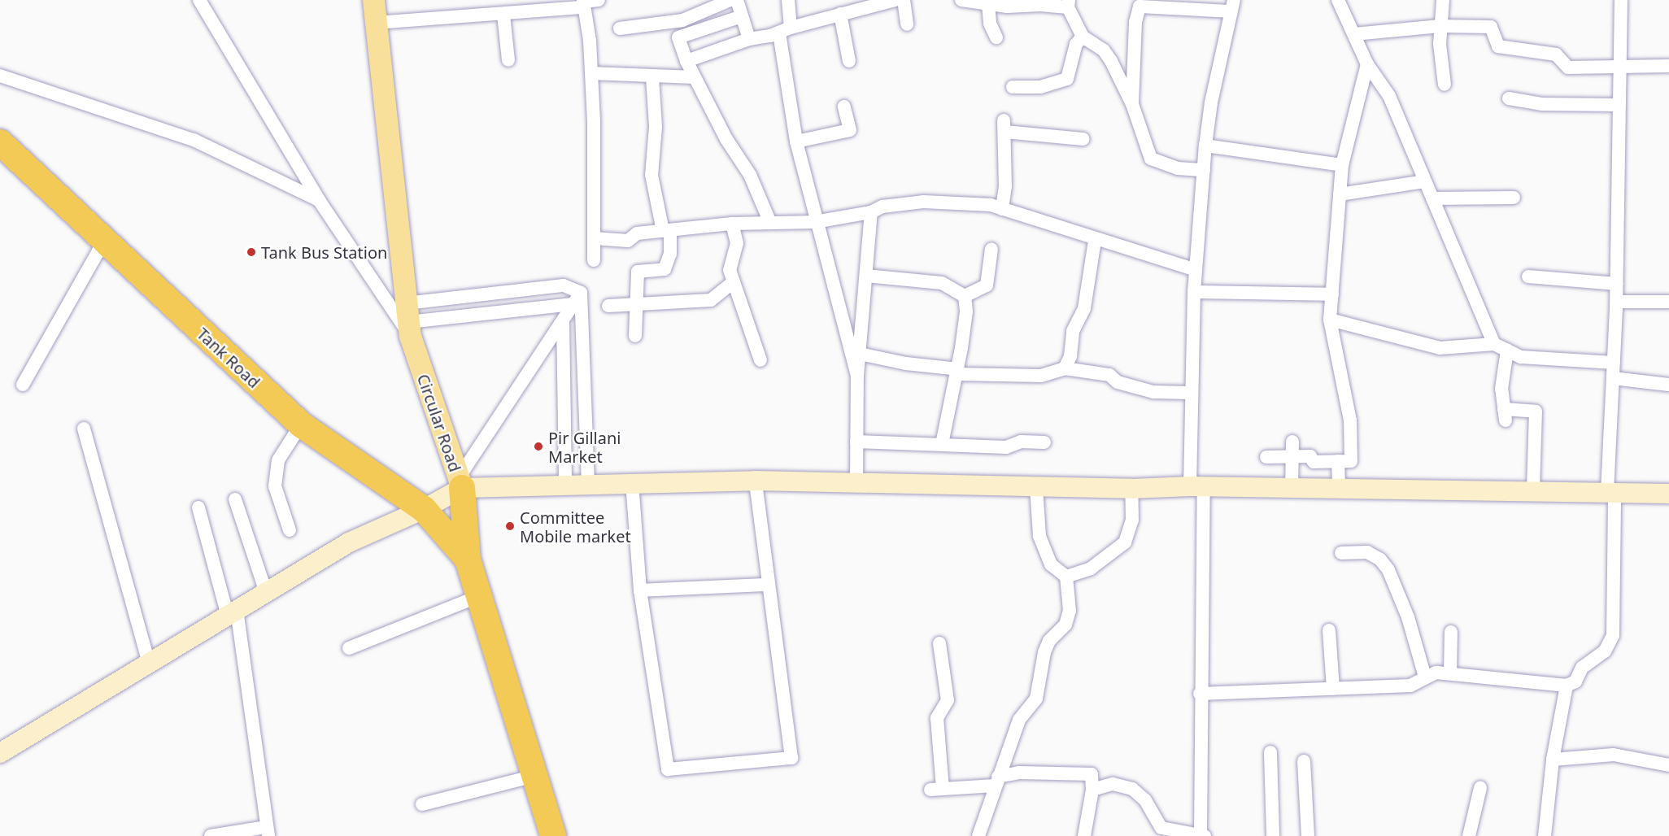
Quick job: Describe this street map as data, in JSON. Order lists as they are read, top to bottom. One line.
{"streets":{"highway":["Tank Road","Circular Road"]},"crossings":[["Tank Road","Circular Road"]],"places":["Tank Bus Station","Pir Gillani Market","Committee Mobile market"]}
